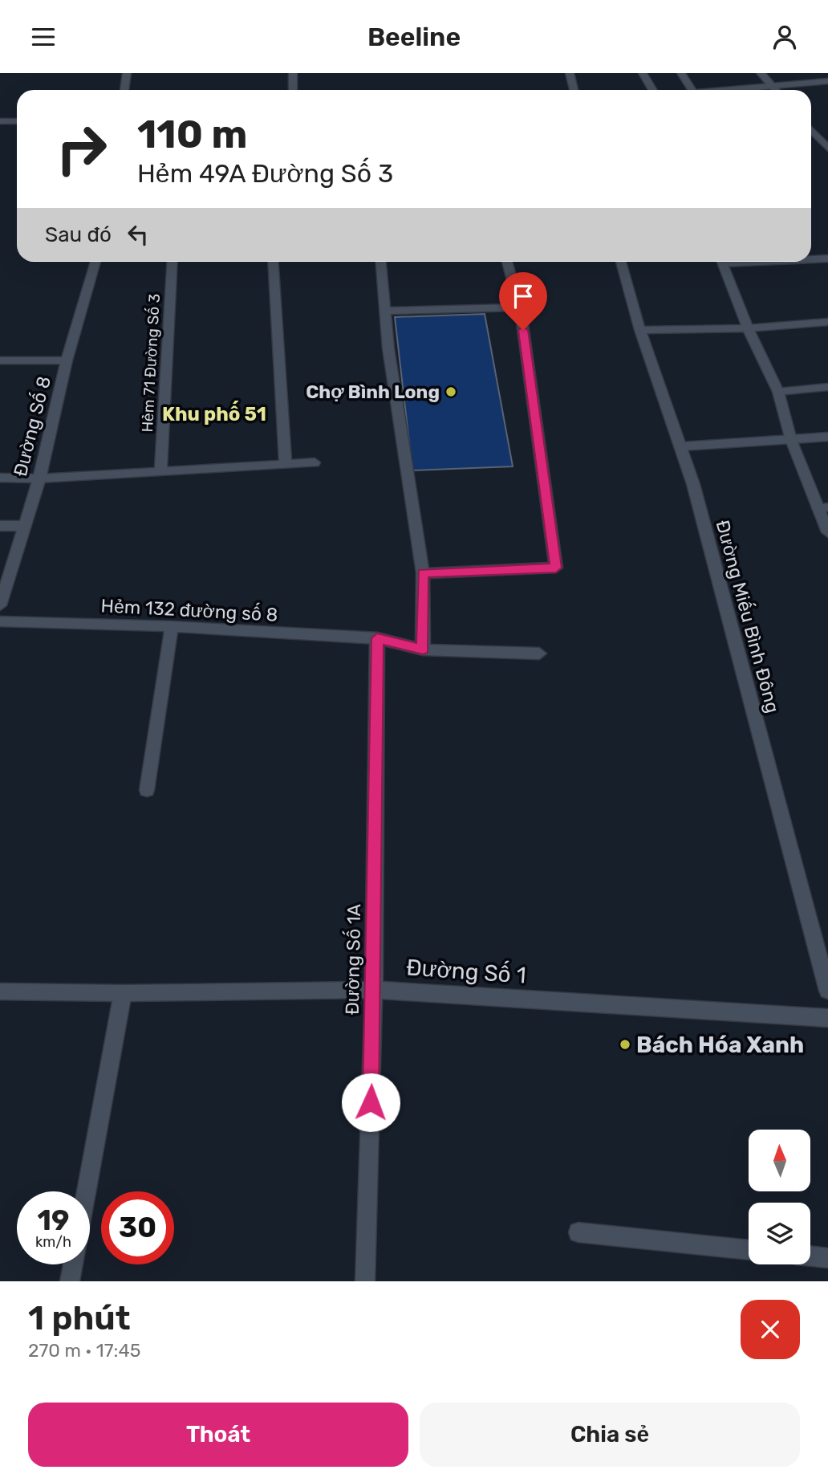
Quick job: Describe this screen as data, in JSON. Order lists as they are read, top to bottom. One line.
{"streets":{"street":["Hẻm 71 Đường Số 3","Đường Số 8","Hẻm 132 đường số 8","Đường Miếu Bình Đông","Đường Số 1A","Đường Số 1"]},"crossings":[["Hẻm 132 đường số 8","Đường Số 1A"],["Đường Số 1A","Đường Số 1"]],"districts":["Khu phố 51"],"places":["Chợ Bình Long","Bách Hóa Xanh"],"north":"top","page":{"header":"Beeline","turn":["110 m","Hẻm 49A Đường Số 3"],"then":"Sau đó","speed":"19 km/h","limit":"30","heading":["1 phút","270 m · 17:45"],"buttons":["Thoát","Chia sẻ"]}}
